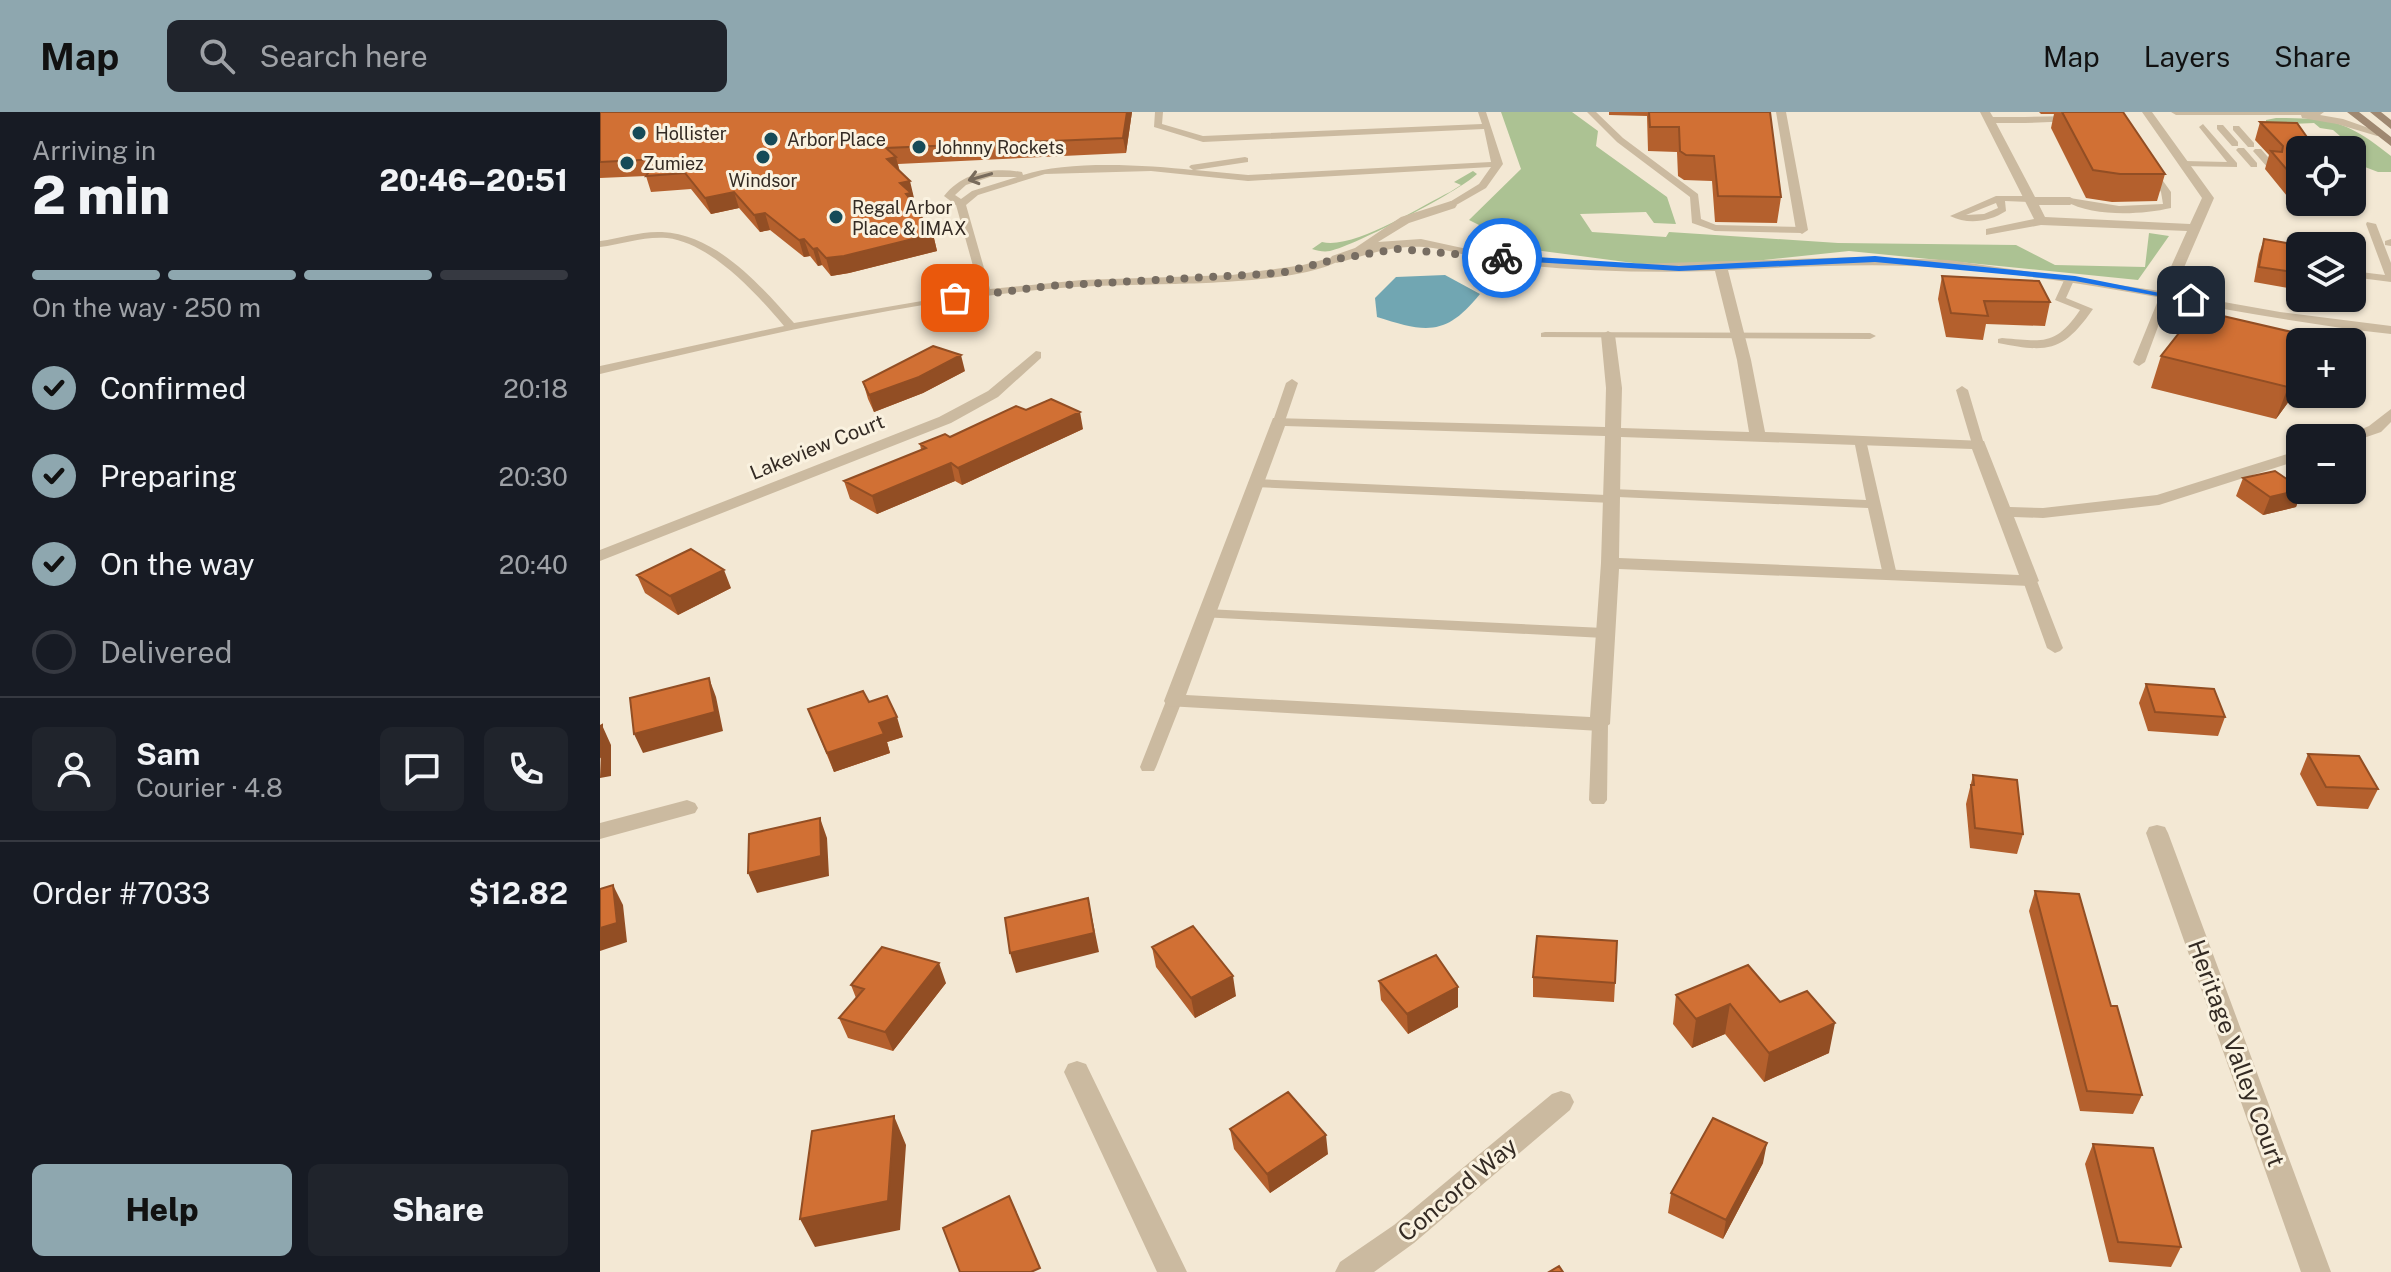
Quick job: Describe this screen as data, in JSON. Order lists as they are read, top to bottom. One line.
{"streets":{"street":["Lakeview Court","Heritage Valley Court","Concord Way"]},"places":["Hollister","Arbor Place","Johnny Rockets","Windsor","Zumiez","Regal Arbor Place & IMAX"],"page":{"header":"Map","search":"Search here","nav":["Map","Layers","Share"],"heading":["2 min","Arriving in","20:46–20:51"],"panel":["Sam","Courier · 4.8","Order #7033","$12.82"],"map_buttons":["+","−"],"bar":"On the way · 250 m","list":[["Confirmed","20:18"],["Preparing","20:30"],["On the way","20:40"],"Delivered"],"buttons":["Help","Share"]}}
